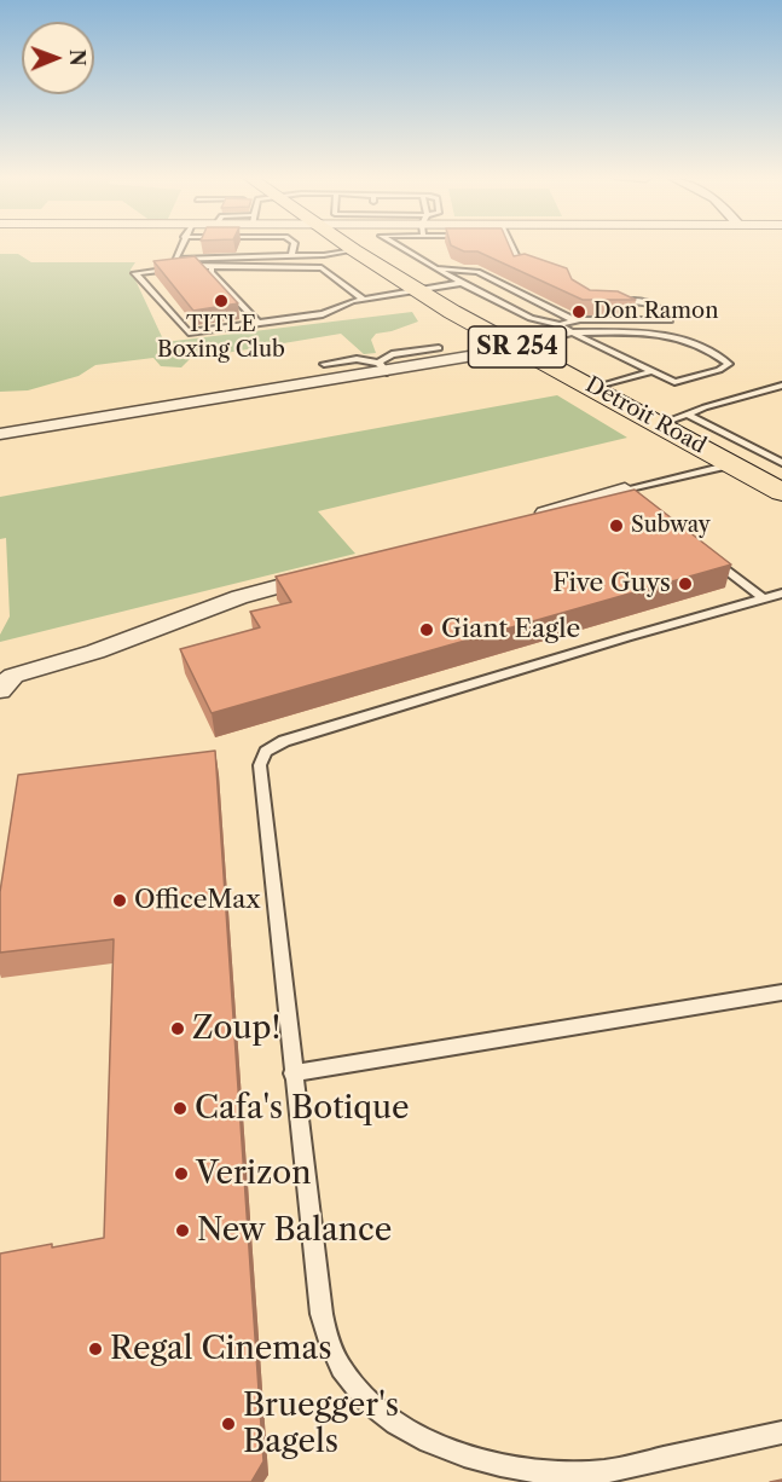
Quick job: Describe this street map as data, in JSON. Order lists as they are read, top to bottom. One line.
{"streets":{"main road":["SR 254","Detroit Road"]},"places":["TITLE Boxing Club","Don Ramon","Subway","Five Guys","Giant Eagle","OfficeMax","Zoup!","Cafa's Botique","Verizon","New Balance","Regal Cinemas","Bruegger's Bagels"],"north":"right"}
